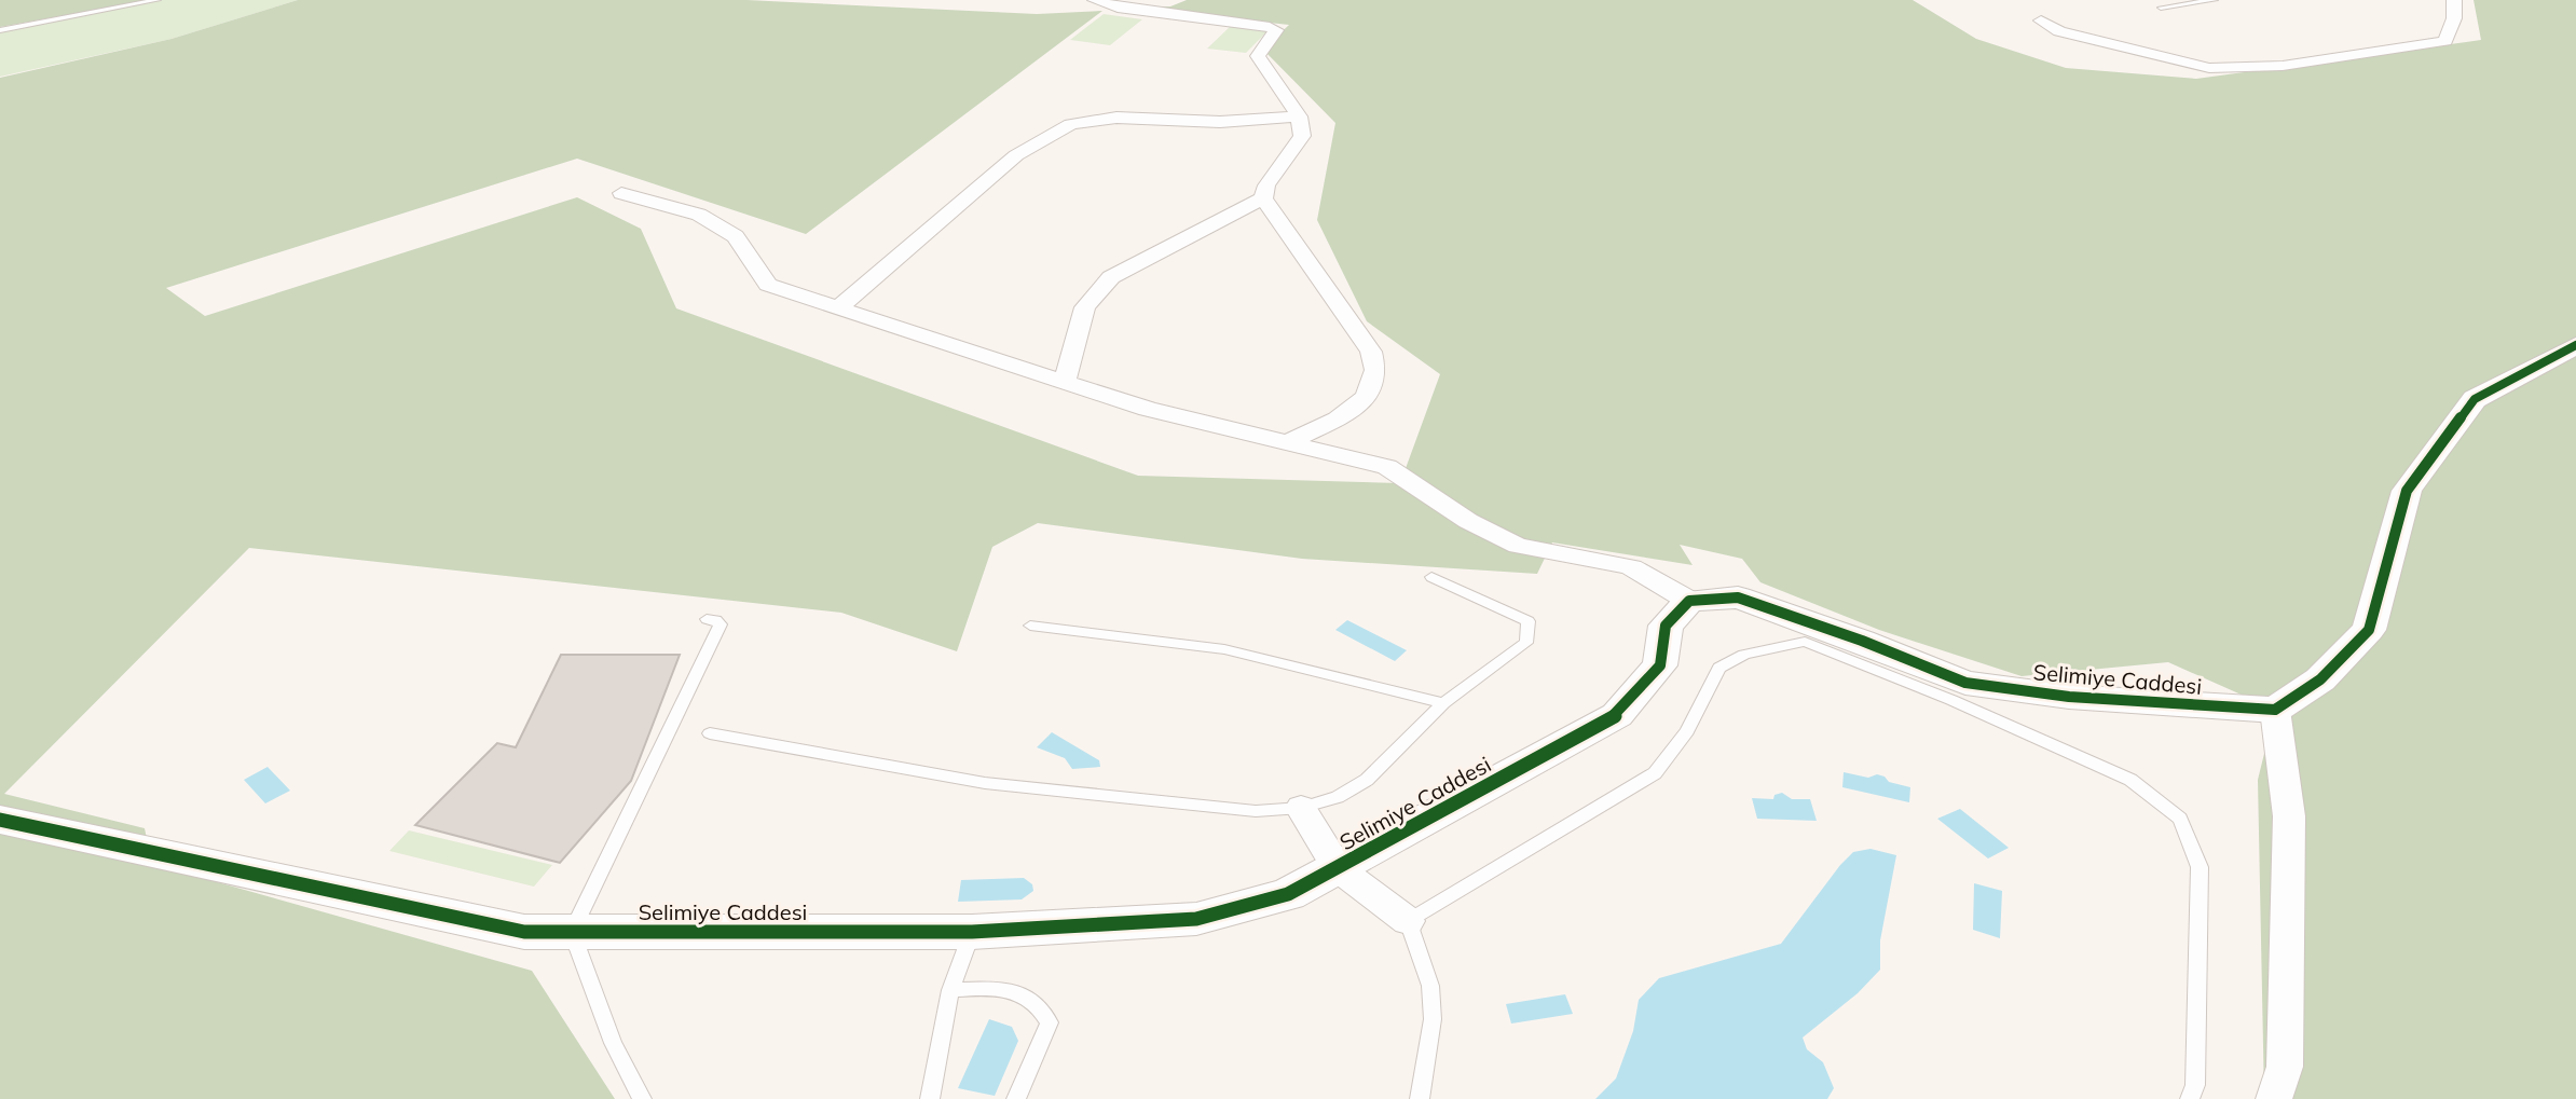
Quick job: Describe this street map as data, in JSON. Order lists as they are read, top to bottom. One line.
{"streets":{"street":["Selimiye Caddesi"]}}
